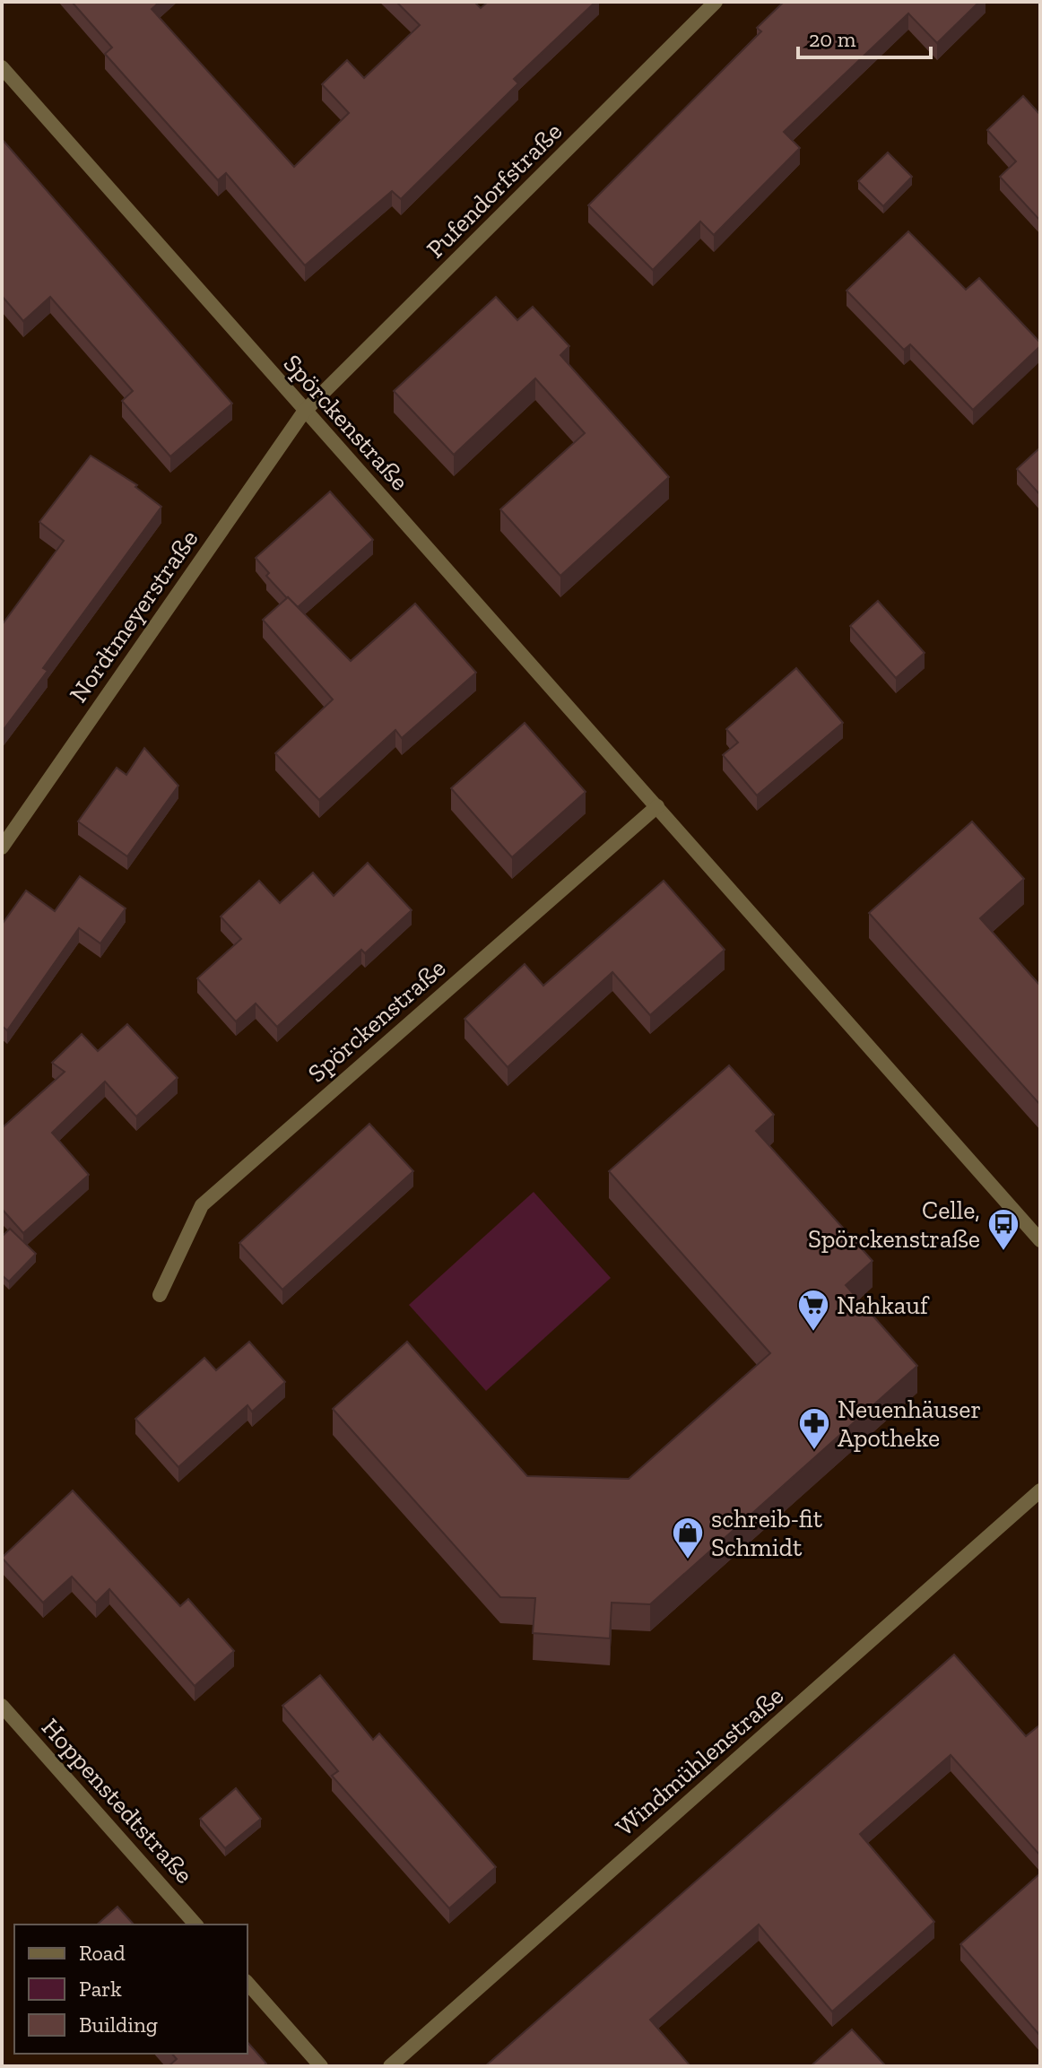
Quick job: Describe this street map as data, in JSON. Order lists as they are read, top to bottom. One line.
{"streets":{"street":["Pufendorfstraße","Spörckenstraße","Nordtmeyerstraße","Windmühlenstraße","Hoppenstedtstraße"]},"crossings":[["Pufendorfstraße","Spörckenstraße"],["Pufendorfstraße","Nordtmeyerstraße"],["Spörckenstraße","Nordtmeyerstraße"]],"places":{"bus stop":["Celle, Spörckenstraße"],"supermarket":["Nahkauf"],"pharmacy":["Neuenhäuser Apotheke"],"shop":["schreib-fit Schmidt"]},"legend":["Road","Park","Building"],"scale_bar":"20 m"}
